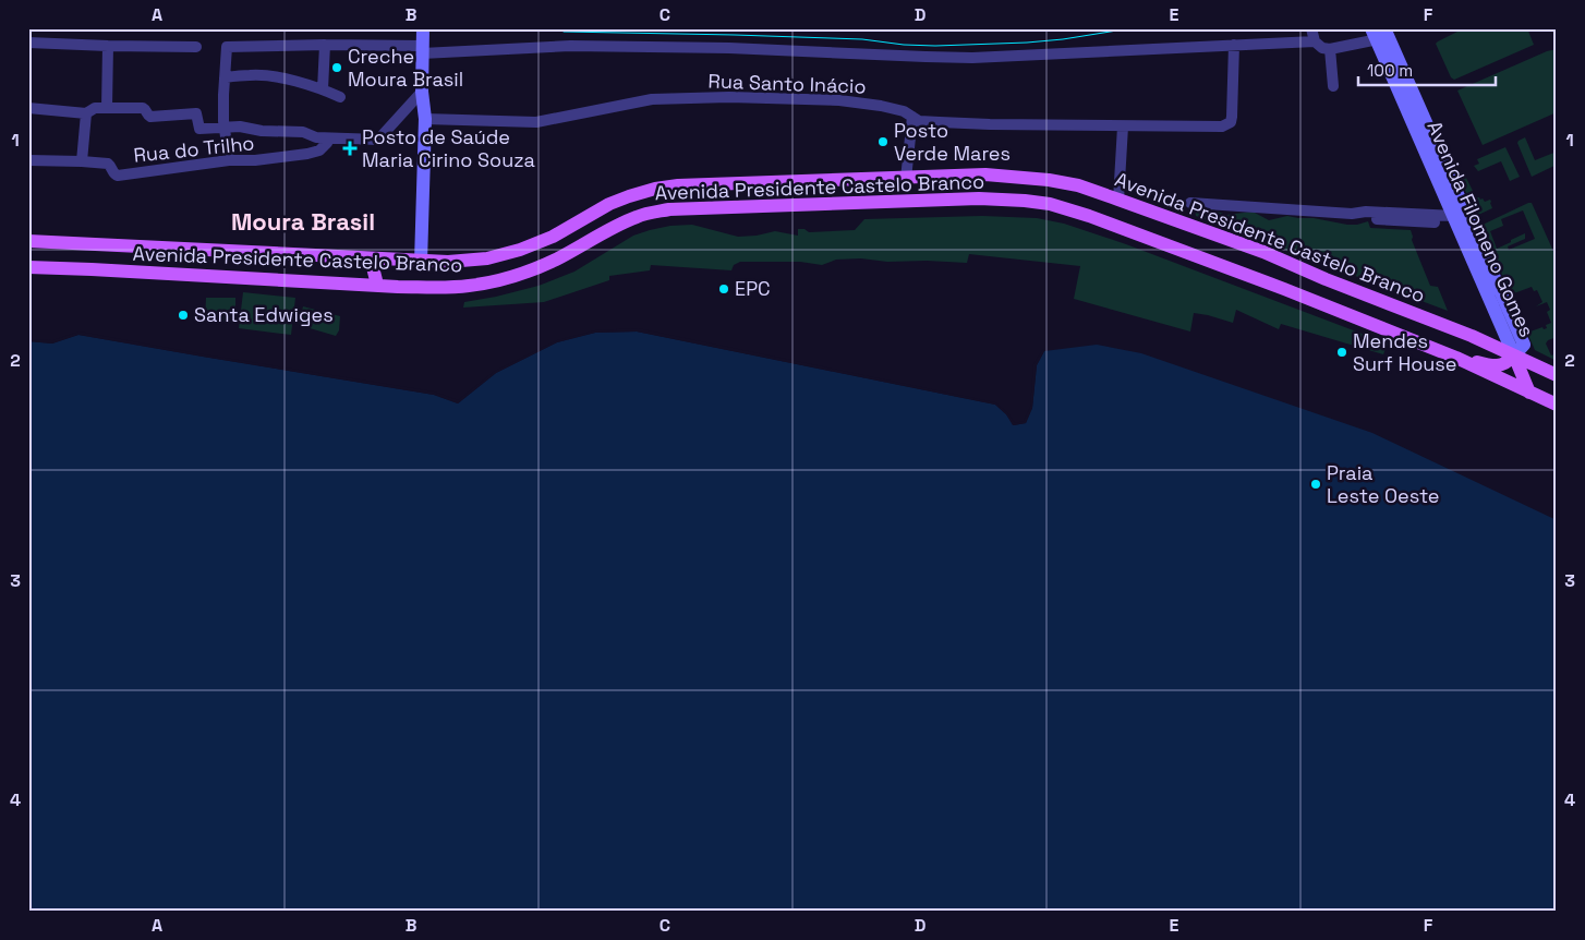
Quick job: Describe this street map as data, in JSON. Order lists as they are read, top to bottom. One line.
{"streets":{"main road":["Avenida Presidente Castelo Branco"],"street":["Rua Santo Inácio","Rua do Trilho","Avenida Filomeno Gomes"]},"crossings":[["Avenida Presidente Castelo Branco","Avenida Filomeno Gomes"]],"districts":["Moura Brasil"],"places":{"other":["Creche Moura Brasil","Posto Verde Mares","EPC","Santa Edwiges","Mendes Surf House","Praia Leste Oeste"],"health":["Posto de Saúde Maria Cirino Souza"]},"scale_bar":"100 m","grid":{"columns":["A","B","C","D","E","F"],"rows":["1","2","3","4"]}}
